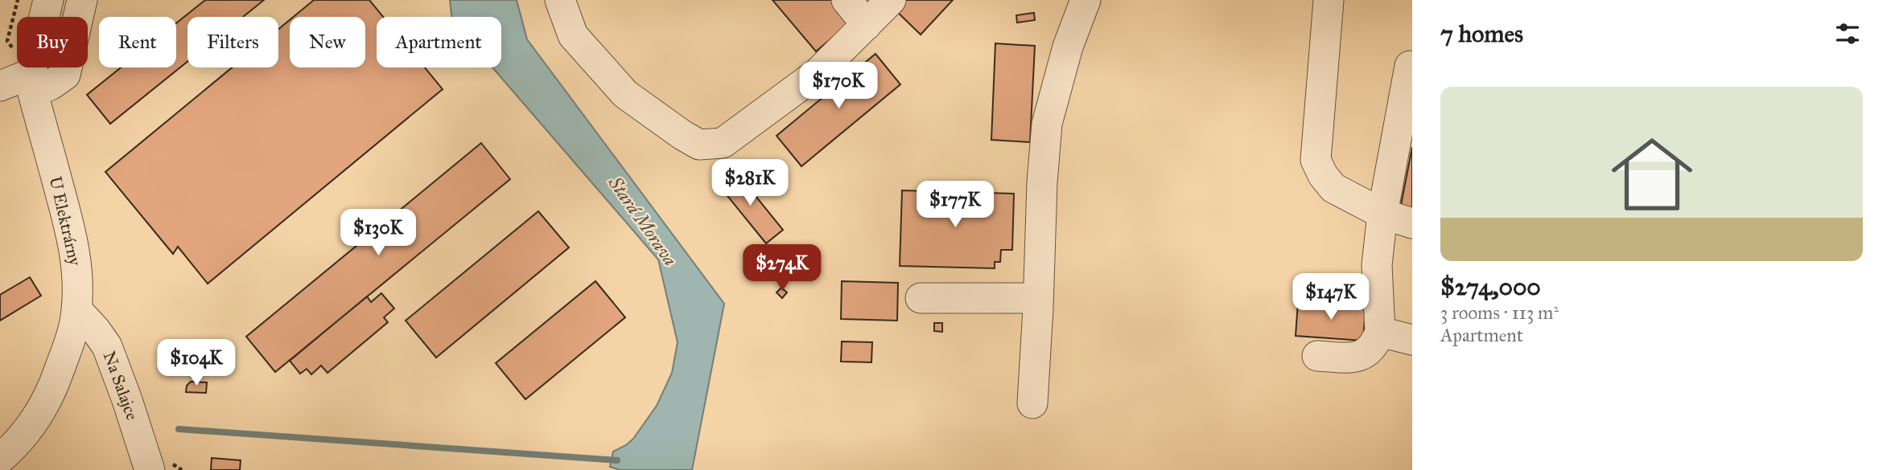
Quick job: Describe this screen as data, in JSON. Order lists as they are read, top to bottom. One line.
{"streets":{"street":["U Elektrárny","Na Salajce"]},"crossings":[["U Elektrárny","Na Salajce"]],"water":["Stará Morava"],"page":{"heading":"7 homes","chip":["Buy","Rent","Filters","New","Apartment"],"price":["$170K","$281K","$177K","$130K","$274K","$147K","$104K"],"list":[{"name":"$274,000","note":"3 rooms · 113 m² · Apartment"}]}}
